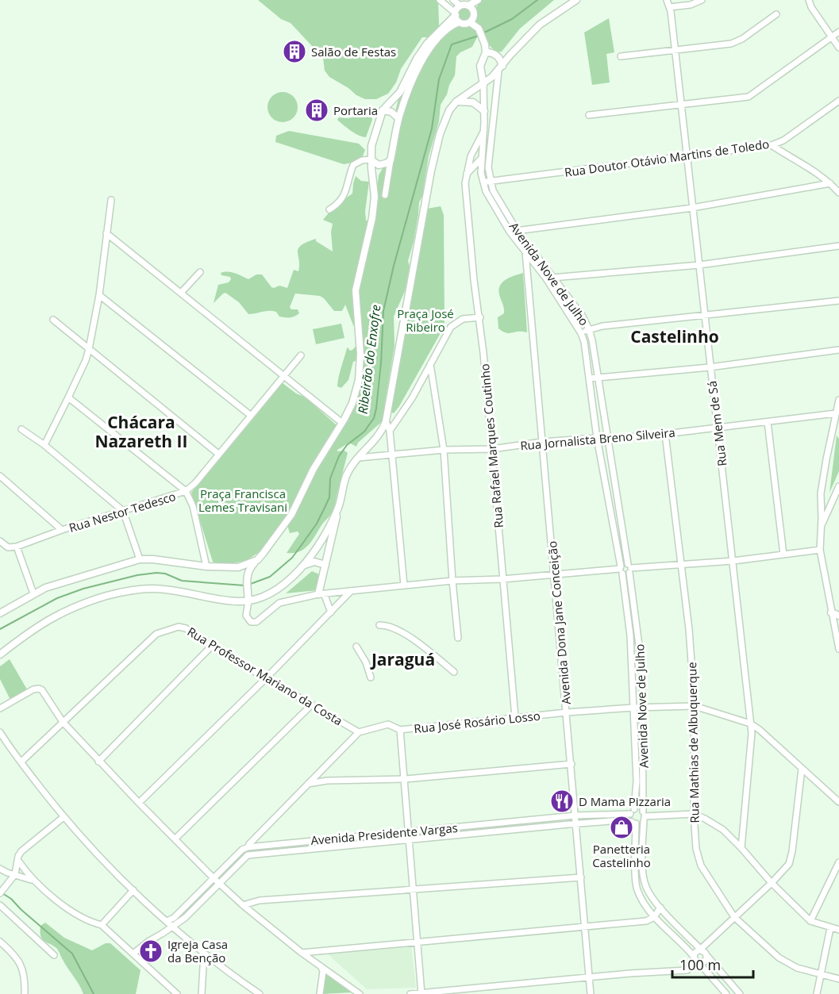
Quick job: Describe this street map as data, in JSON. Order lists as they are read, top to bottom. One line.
{"streets":{"street":["Rua Doutor Otávio Martins de Toledo","Avenida Nove de Julho","Rua Mem de Sá","Rua Jornalista Breno Silveira","Rua Rafael Marques Coutinho","Rua Nestor Tedesco","Avenida Dona Jane Conceição","Rua Professor Mariano da Costa","Rua José Rosário Losso","Rua Mathias de Albuquerque","Avenida Presidente Vargas"]},"crossings":[["Rua Doutor Otávio Martins de Toledo","Avenida Nove de Julho"],["Rua Doutor Otávio Martins de Toledo","Rua Mem de Sá"],["Avenida Nove de Julho","Rua Jornalista Breno Silveira"],["Avenida Nove de Julho","Rua Rafael Marques Coutinho"],["Avenida Nove de Julho","Avenida Dona Jane Conceição"],["Avenida Nove de Julho","Rua José Rosário Losso"],["Avenida Nove de Julho","Avenida Presidente Vargas"],["Rua Mem de Sá","Rua Jornalista Breno Silveira"],["Rua Mem de Sá","Rua José Rosário Losso"],["Rua Jornalista Breno Silveira","Rua Rafael Marques Coutinho"],["Rua Jornalista Breno Silveira","Avenida Dona Jane Conceição"],["Rua Jornalista Breno Silveira","Rua Mathias de Albuquerque"],["Rua Rafael Marques Coutinho","Rua José Rosário Losso"],["Avenida Dona Jane Conceição","Rua José Rosário Losso"],["Avenida Dona Jane Conceição","Avenida Presidente Vargas"],["Rua Professor Mariano da Costa","Rua José Rosário Losso"],["Rua José Rosário Losso","Rua Mathias de Albuquerque"]],"districts":["Castelinho","Chácara Nazareth II","Jaraguá"],"water":["Ribeirão do Enxofre"],"parks":["Praça José Ribeiro","Praça Francisca Lemes Travisani"],"places":{"building":["Salão de Festas","Portaria"],"restaurant":["D Mama Pizzaria"],"shop":["Panetteria Castelinho"],"church":["Igreja Casa da Benção"]},"scale_bar":"100 m"}
